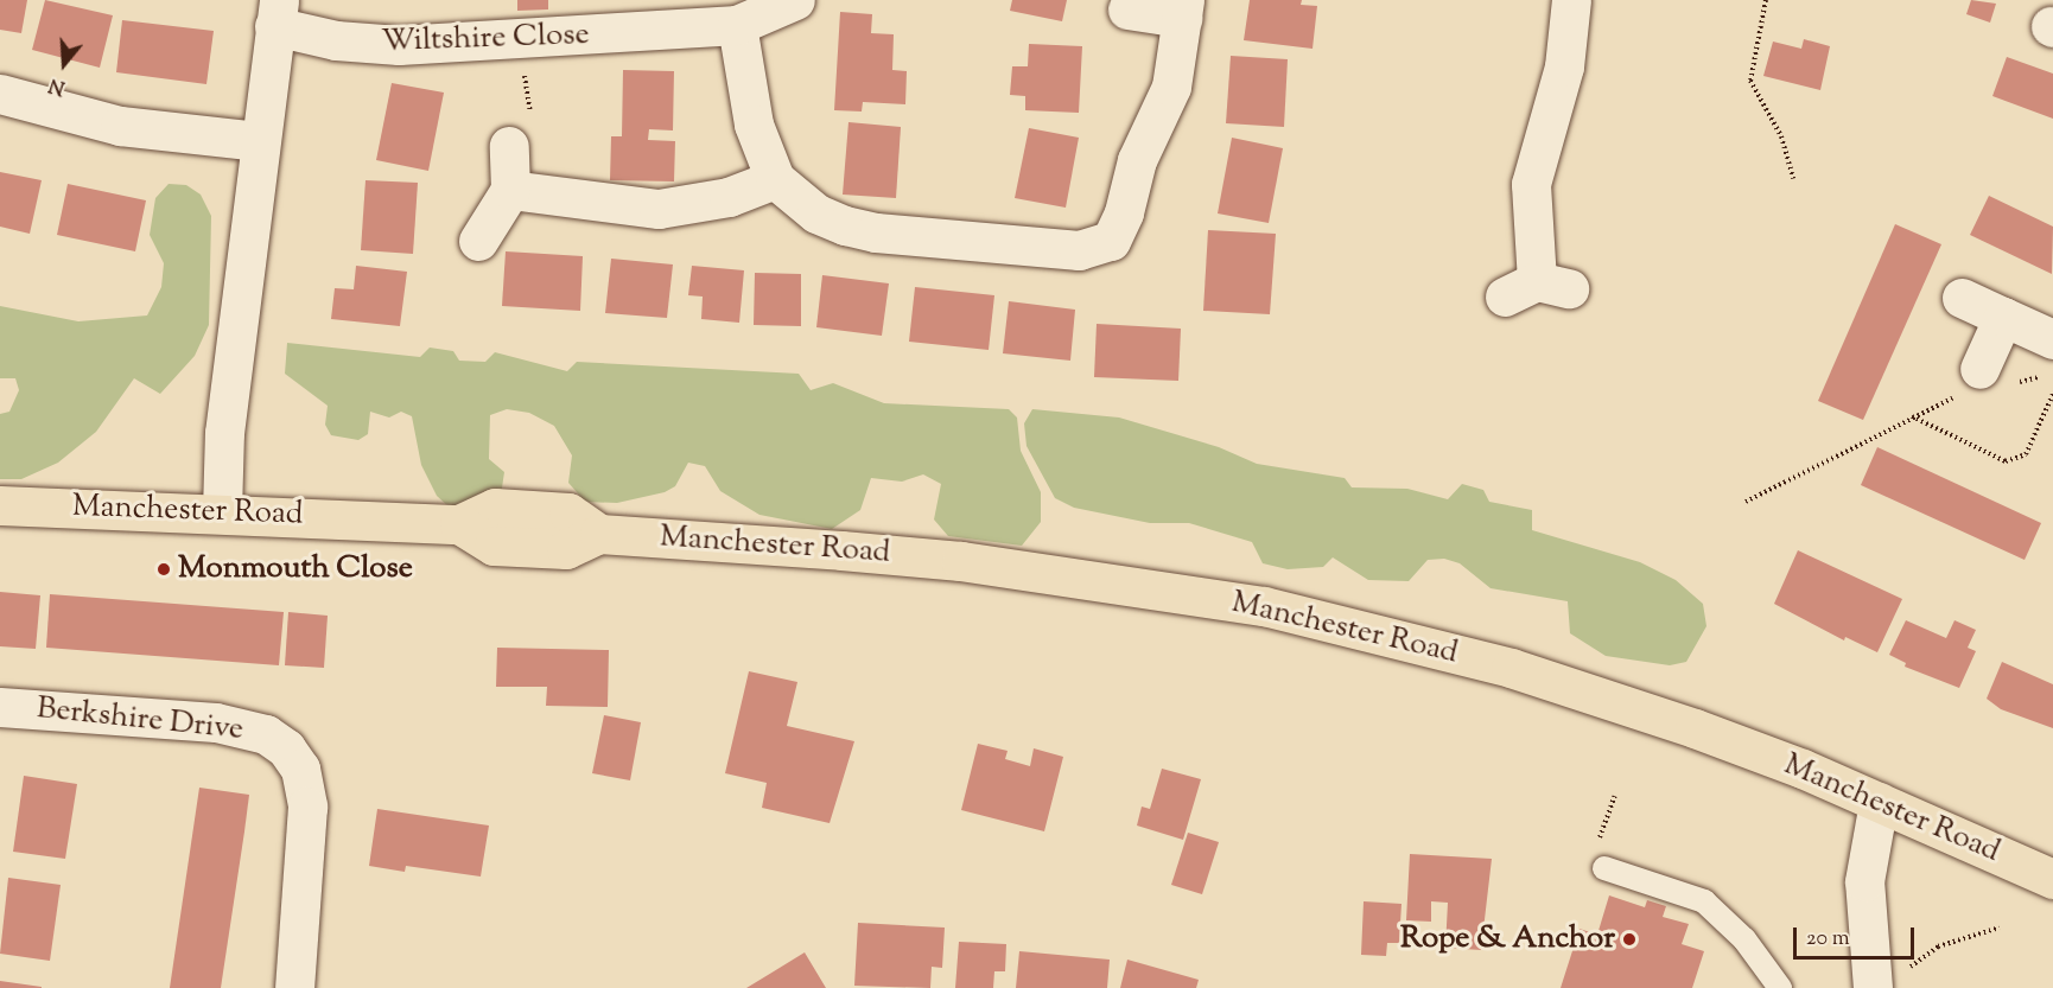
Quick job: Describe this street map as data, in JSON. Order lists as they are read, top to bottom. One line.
{"streets":{"main road":["Manchester Road"],"street":["Wiltshire Close","Berkshire Drive"]},"places":["Monmouth Close","Rope & Anchor"],"scale_bar":"20 m","north":"bottom"}
